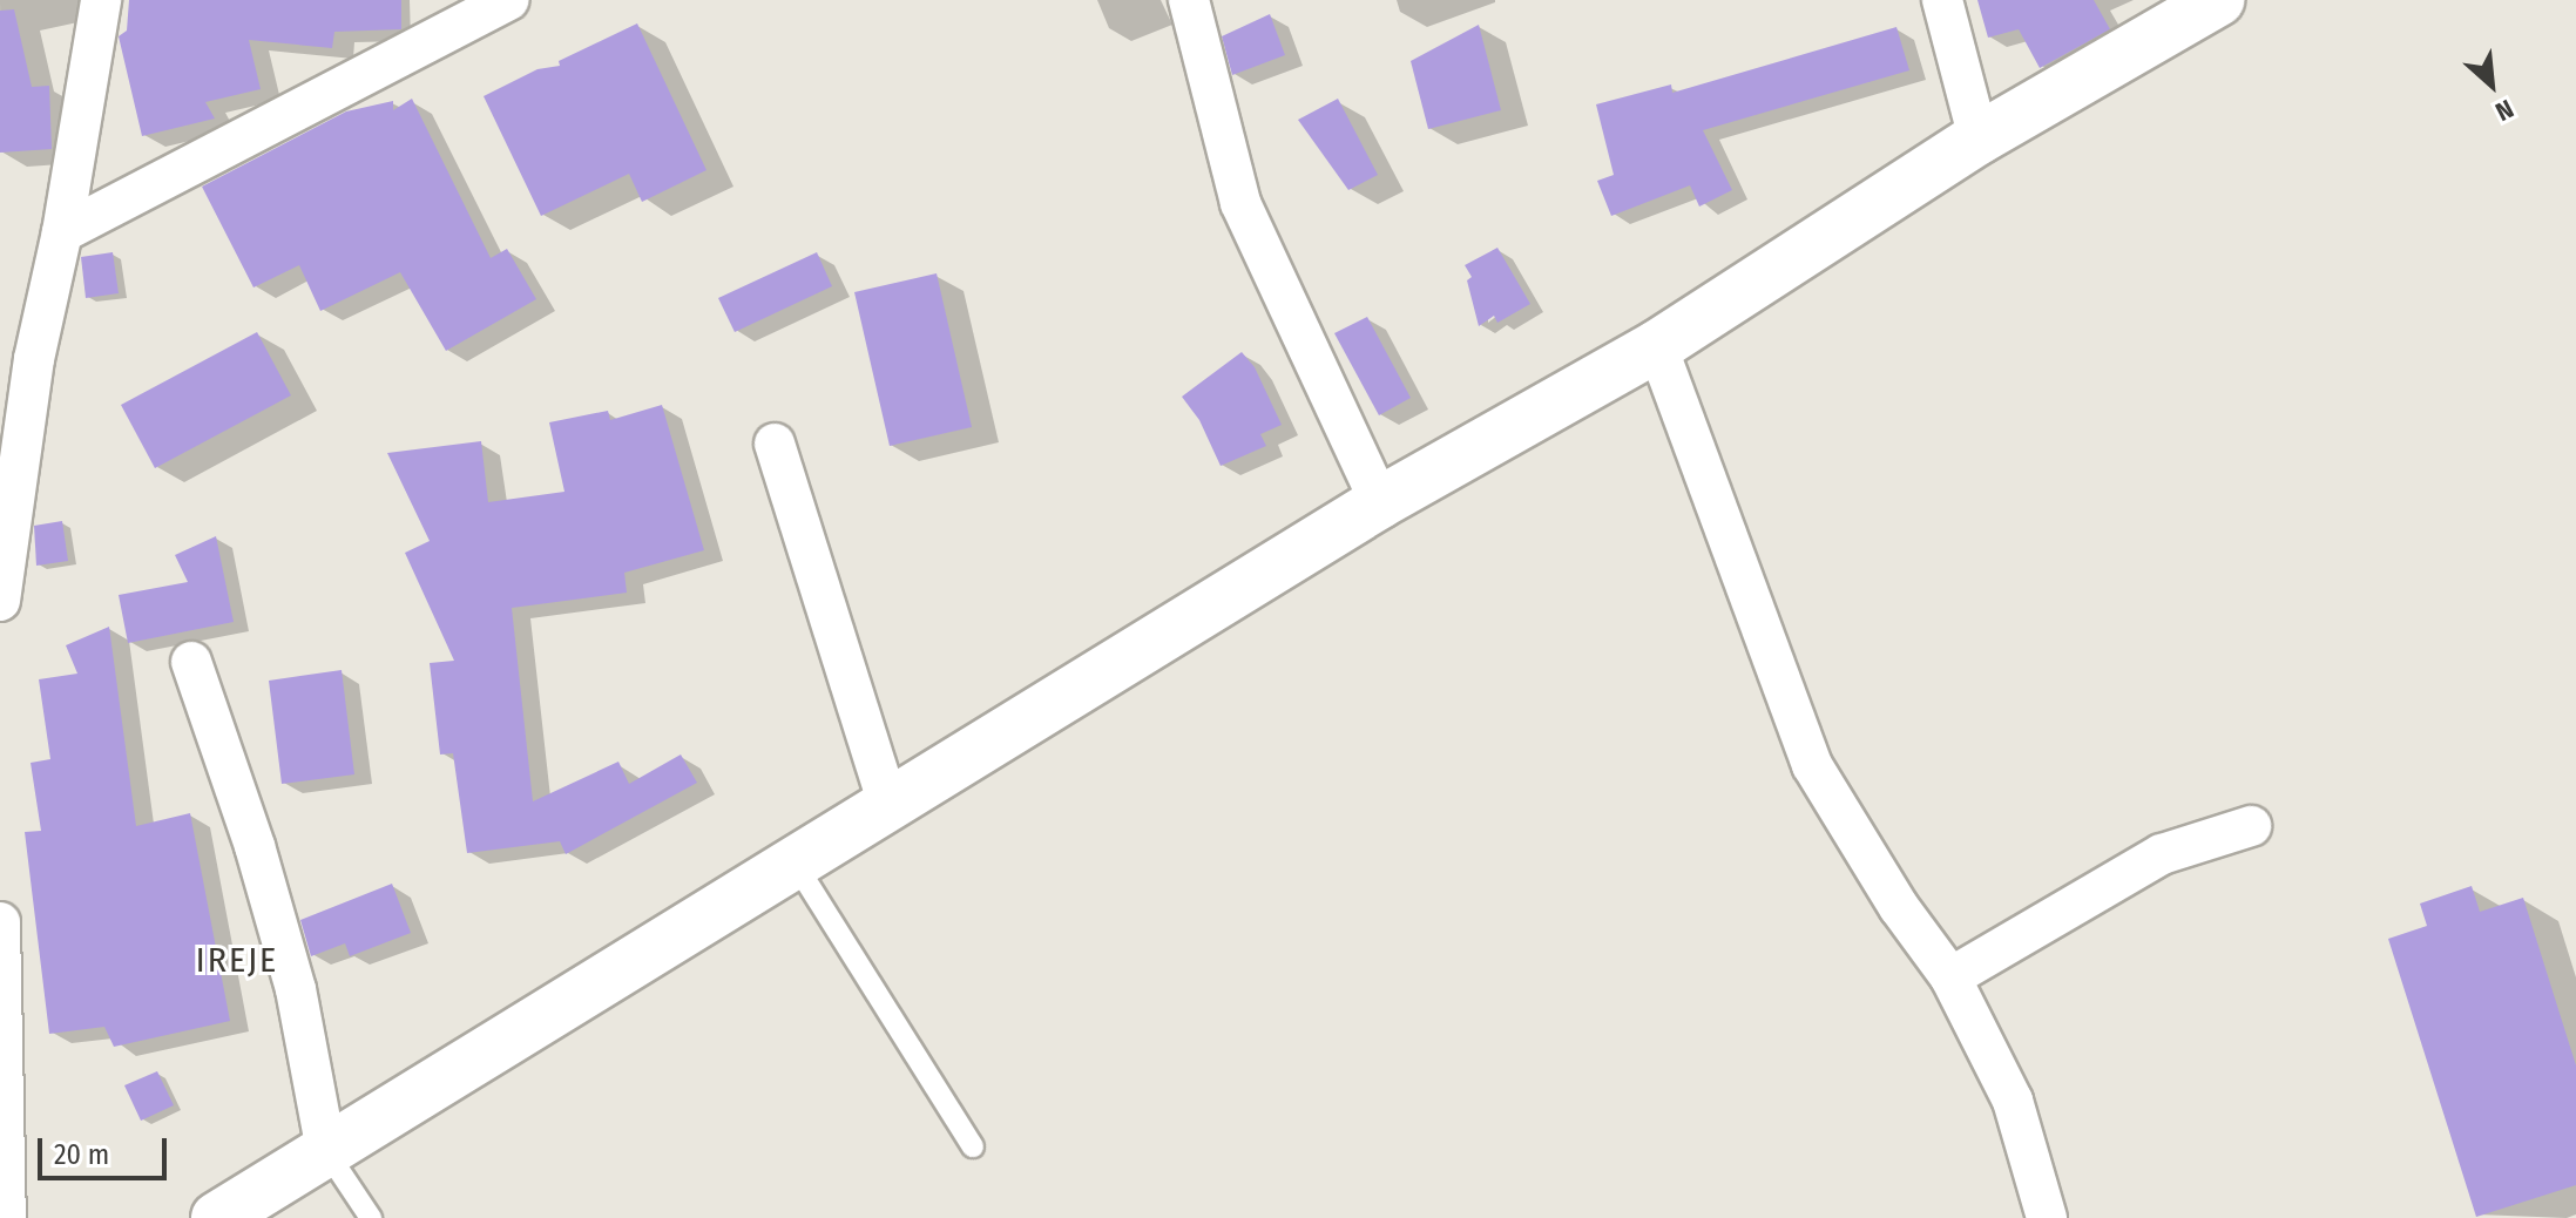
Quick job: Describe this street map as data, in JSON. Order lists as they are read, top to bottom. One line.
{"districts":["IREJE"],"scale_bar":"20 m","north":"bottom right"}
